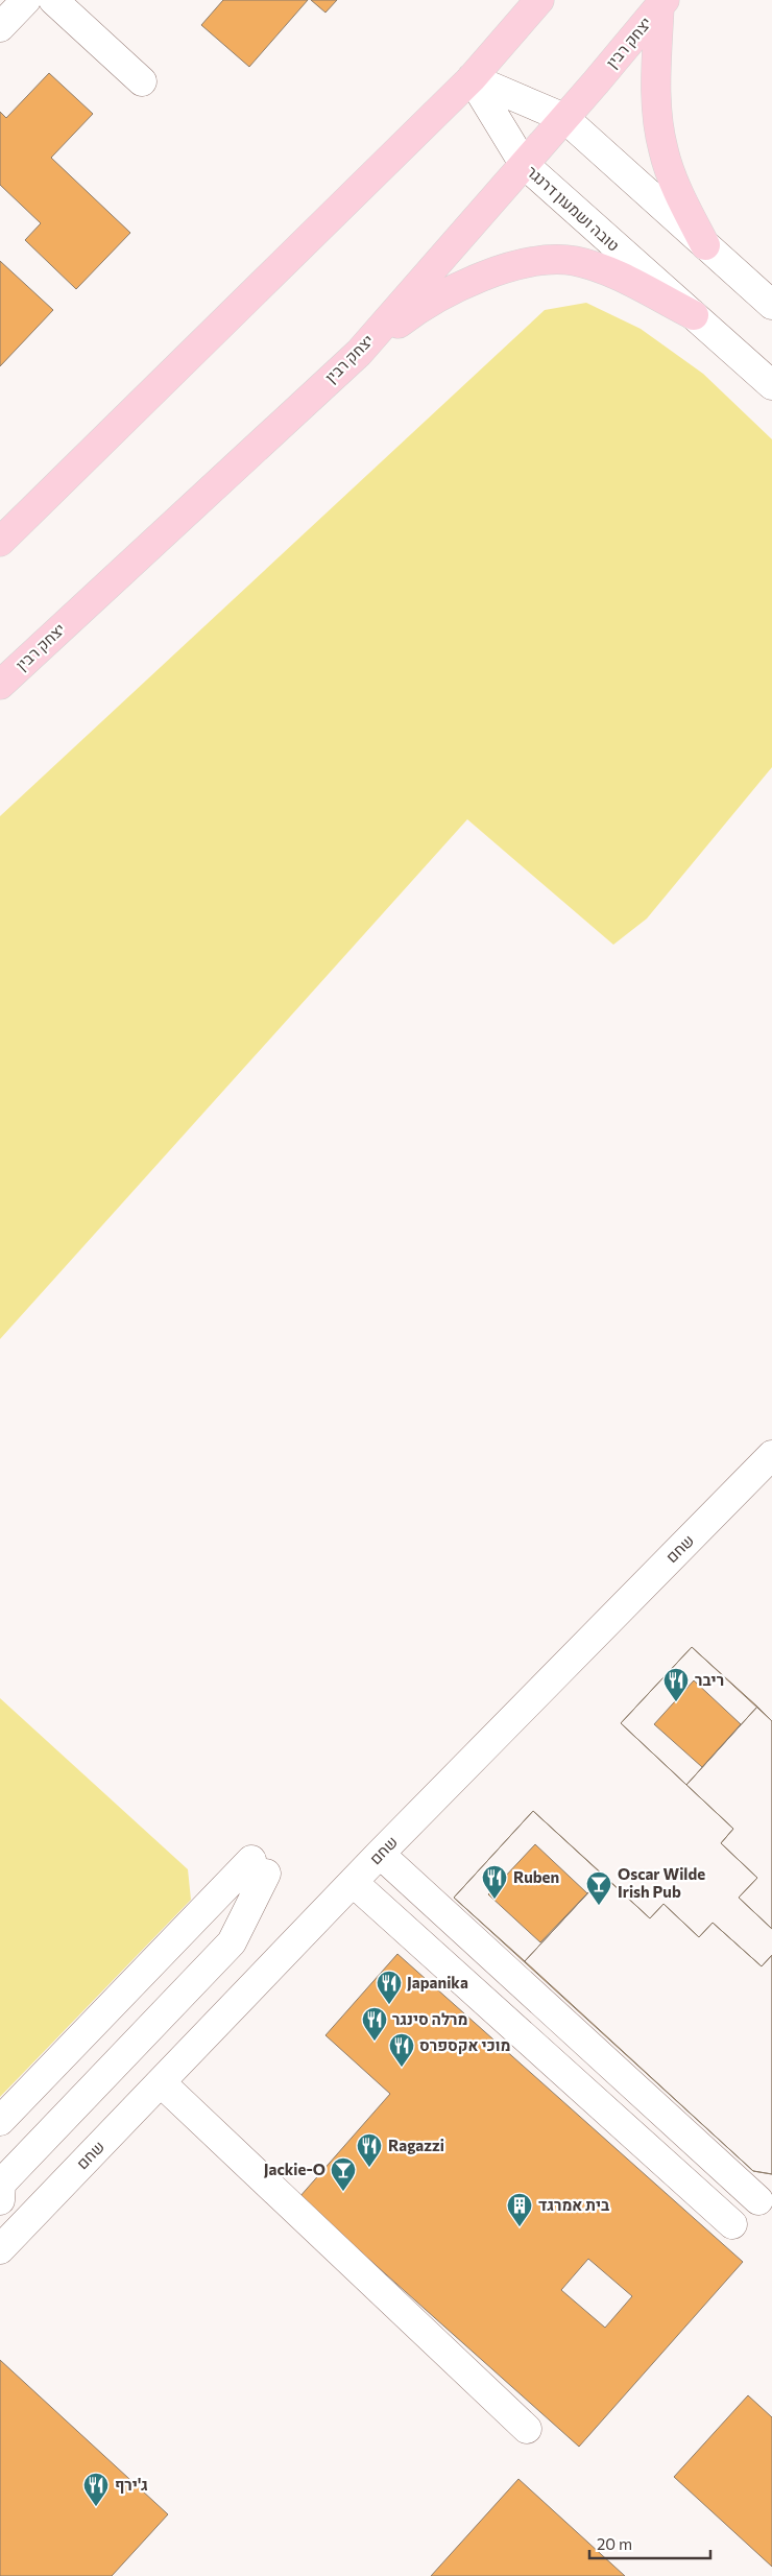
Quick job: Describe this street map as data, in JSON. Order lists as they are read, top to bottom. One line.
{"streets":{"main road":["יצחק רבין"],"street":["טובה ושמעון דרנגר","שחם"]},"crossings":[["יצחק רבין","טובה ושמעון דרנגר"]],"places":{"restaurant":["ריבר","Ruben","Japanika","מרלה סינגר","מוכי אקספרס","Ragazzi","ג'ירף"],"bar":["Oscar Wilde Irish Pub","Jackie-O"],"building":["בית אמרגד"]},"scale_bar":"20 m"}
